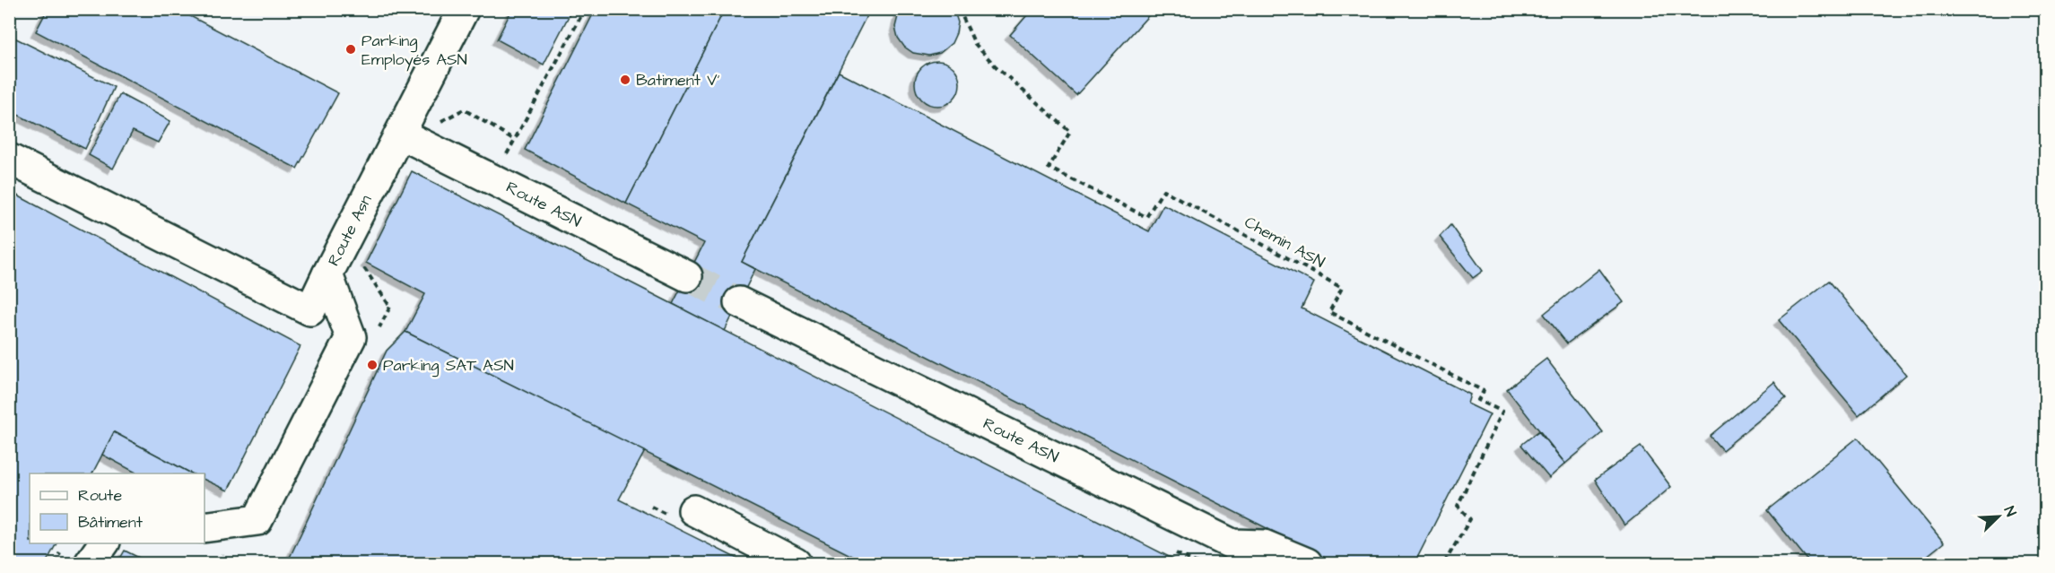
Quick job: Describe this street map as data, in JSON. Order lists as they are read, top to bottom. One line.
{"streets":{"lane":["Route ASN","Route Asn"],"path":["Chemin ASN"]},"crossings":[["Route ASN","Route Asn"]],"places":["Parking Employés ASN","Batiment V'","Parking SAT ASN"],"legend":["Route","Bâtiment"],"north":"top right"}
